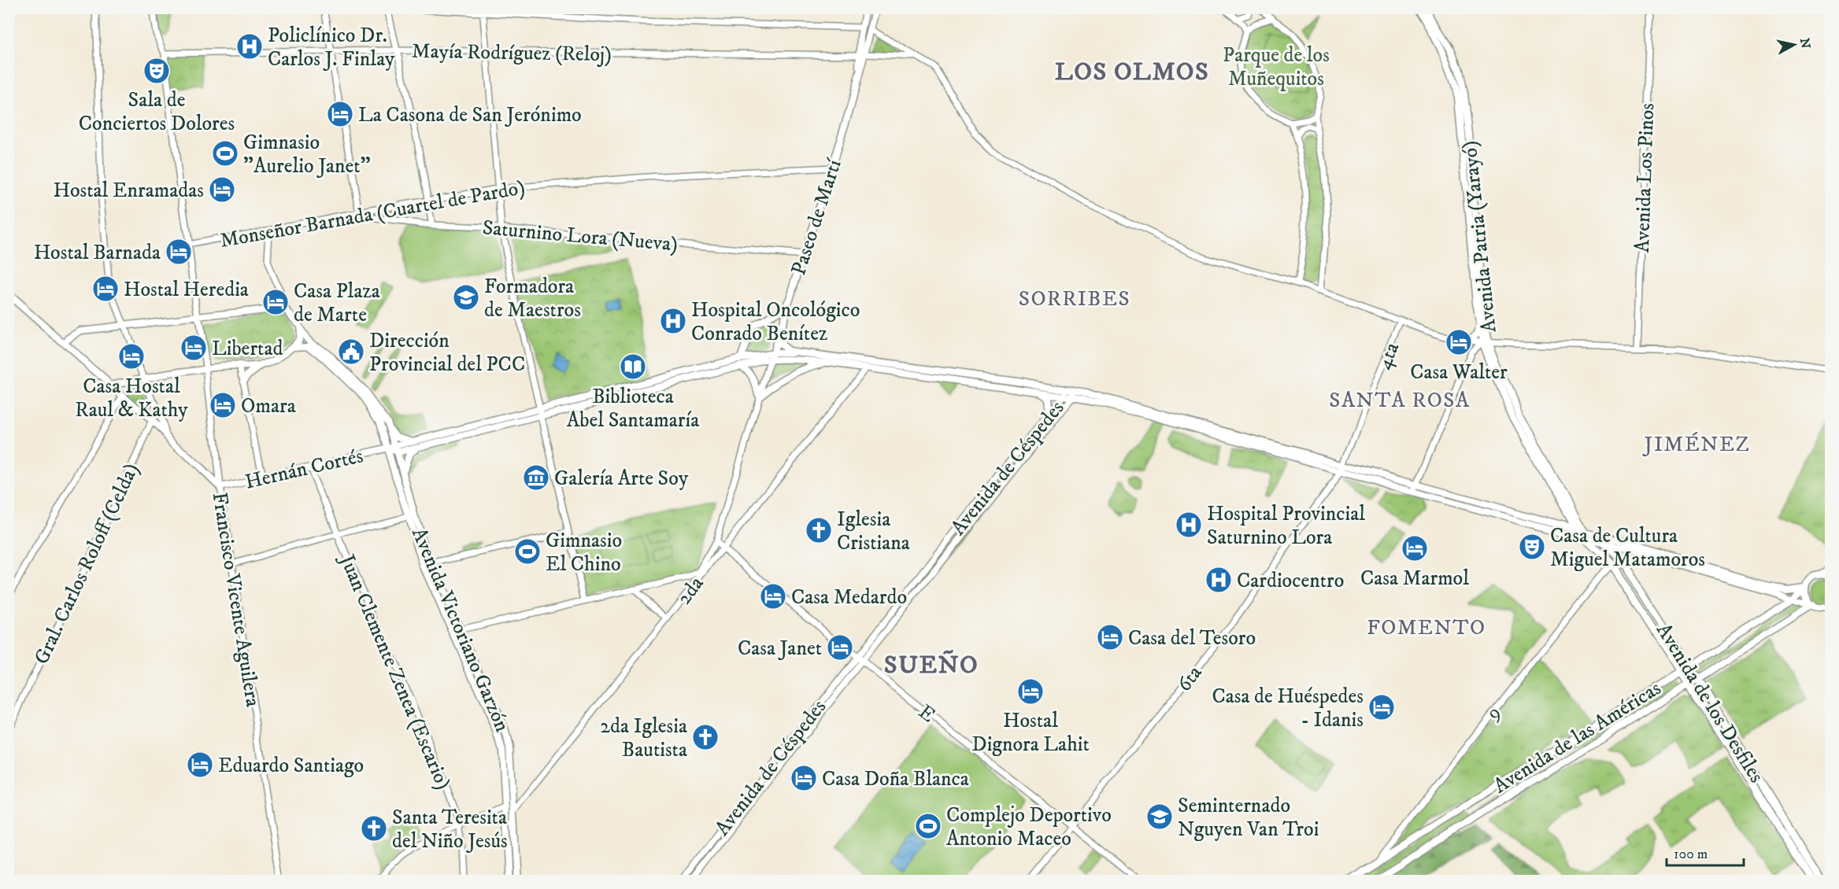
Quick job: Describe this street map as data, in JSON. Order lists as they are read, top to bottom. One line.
{"streets":{"highway":["Avenida de los Desfiles"],"main road":["Paseo de Martí","Avenida Patria (Yarayó)","Hernán Cortés","Francisco Vicente Aguilera","Avenida Victoriano Garzón","Avenida de las Américas"],"street":["Mayía Rodríguez (Reloj)","Avenida Los Pinos","Monseñor Barnada (Cuartel de Pardo)","Saturnino Lora (Nueva)","4ta","Avenida de Céspedes","Gral. Carlos Roloff (Celda)","2da","Juan Clemente Zenea (Escario)","6ta","9","E"]},"crossings":[["Mayía Rodríguez (Reloj)","Paseo de Martí"],["Monseñor Barnada (Cuartel de Pardo)","Paseo de Martí"],["Monseñor Barnada (Cuartel de Pardo)","Saturnino Lora (Nueva)"],["Paseo de Martí","Saturnino Lora (Nueva)"],["Avenida Patria (Yarayó)","Avenida de los Desfiles"],["4ta","6ta"],["Avenida de Céspedes","E"],["Hernán Cortés","Francisco Vicente Aguilera"],["Hernán Cortés","Avenida Victoriano Garzón"],["Hernán Cortés","Juan Clemente Zenea (Escario)"],["2da","Avenida Victoriano Garzón"],["2da","E"],["6ta","E"],["Avenida de los Desfiles","9"],["Avenida de los Desfiles","Avenida de las Américas"],["9","Avenida de las Américas"]],"districts":["LOS OLMOS","SORRIBES","SANTA ROSA","JIMÉNEZ","FOMENTO","SUEÑO"],"parks":["Parque de los Muñequitos"],"places":{"hospital":["Policlínico Dr. Carlos J. Finlay","Hospital Oncológico Conrado Benítez","Hospital Provincial Saturnino Lora","Cardiocentro"],"theatre":["Sala de Conciertos Dolores","Casa de Cultura Miguel Matamoros"],"hotel":["La Casona de San Jerónimo","Hostal Enramadas","Hostal Barnada","Hostal Heredia","Casa Plaza de Marte","Casa Walter","Libertad","Casa Hostal Raul & Kathy","Omara","Casa Marmol","Casa Medardo","Casa del Tesoro","Casa Janet","Hostal Dignora Lahit","Casa de Huéspedes - Idanis","Eduardo Santiago","Casa Doña Blanca"],"sports":["Gimnasio \"Aurelio Janet\"","Gimnasio El Chino","Complejo Deportivo Antonio Maceo"],"school or university":["Formadora de Maestros","Seminternado Nguyen Van Troi"],"public building":["Dirección Provincial del PCC"],"library":["Biblioteca Abel Santamaría"],"museum":["Galería Arte Soy"],"church":["Iglesia Cristiana","2da Iglesia Bautista","Santa Teresita del Niño Jesús"]},"scale_bar":"100 m","north":"right"}
